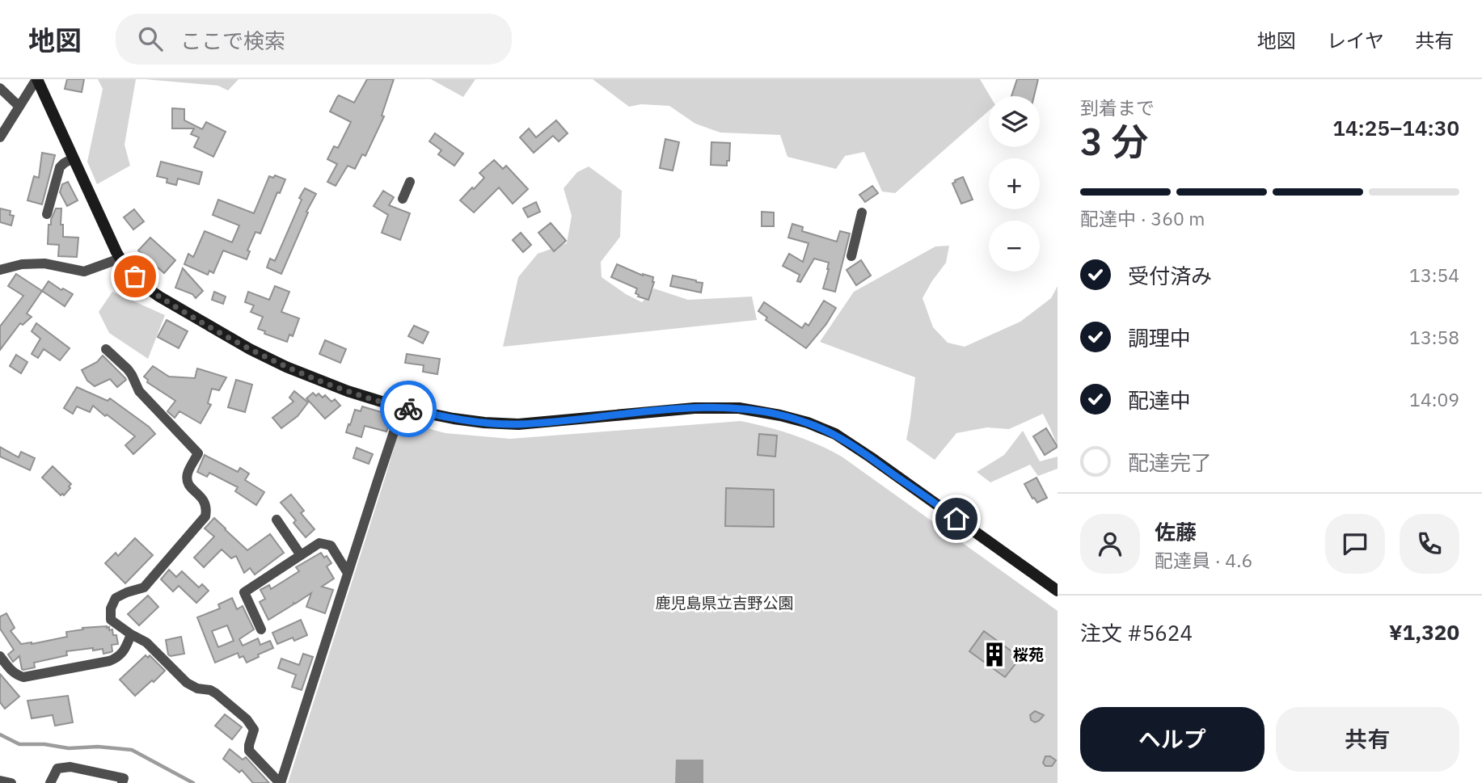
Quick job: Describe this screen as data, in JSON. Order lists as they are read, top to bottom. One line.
{"parks":["鹿児島県立吉野公園"],"places":{"building":["桜苑"]},"page":{"header":"地図","search":"ここで検索","nav":["地図","レイヤ","共有"],"heading":["3 分","到着まで","14:25–14:30"],"panel":["佐藤","配達員 · 4.6","注文 #5624","¥1,320"],"map_buttons":["+","−"],"bar":"配達中 · 360 m","list":[["受付済み","13:54"],["調理中","13:58"],["配達中","14:09"],"配達完了"],"buttons":["ヘルプ","共有"]}}
